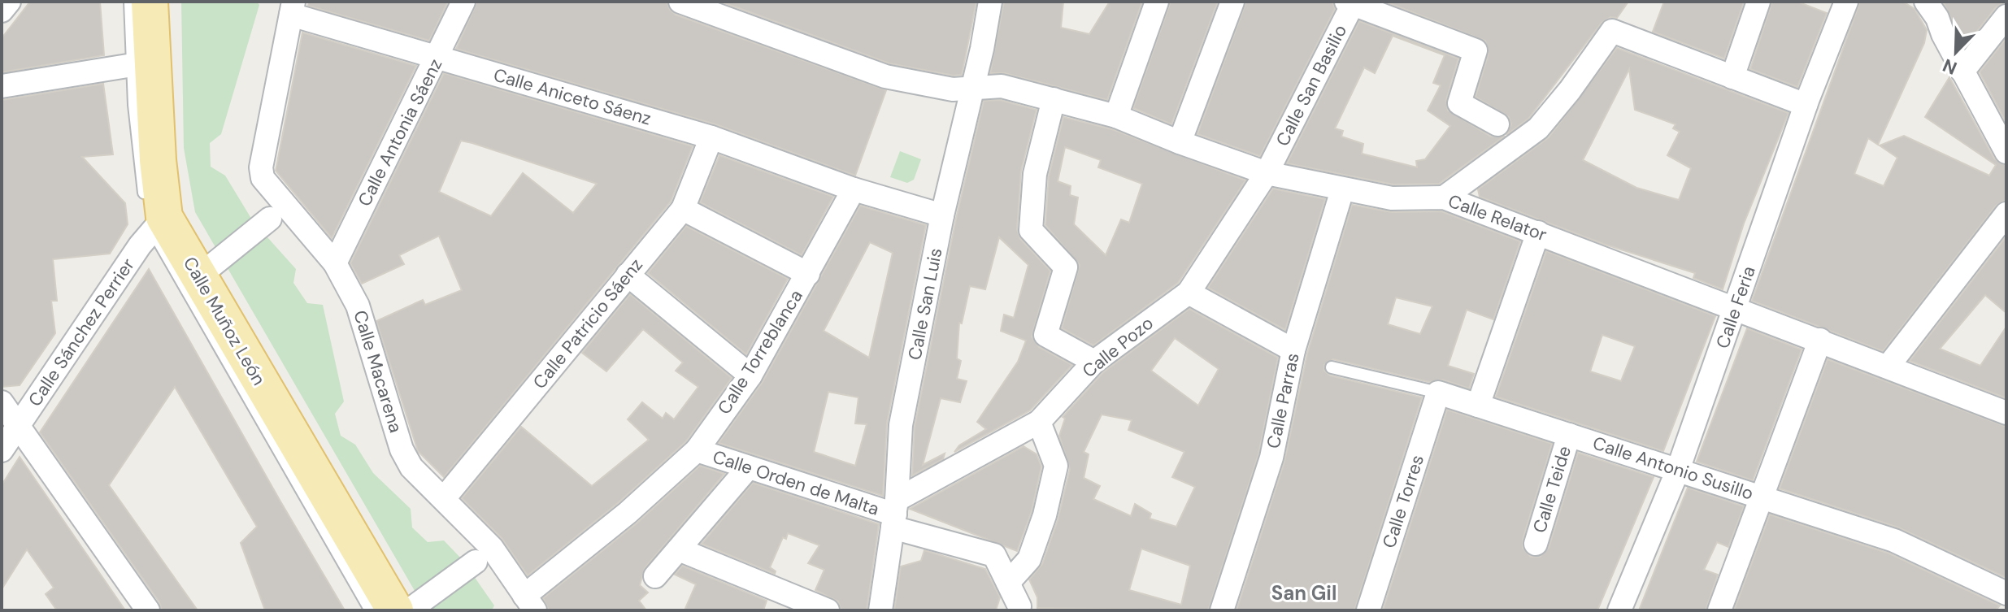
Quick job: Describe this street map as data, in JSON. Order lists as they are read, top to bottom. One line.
{"streets":{"main road":["Calle Muñoz León"],"street":["Calle San Basilio","Calle Aniceto Sáenz","Calle Antonia Sáenz","Calle Relator","Calle San Luis","Calle Feria","Calle Patricio Sáenz","Calle Sánchez Perrier","Calle Pozo","Calle Torreblanca","Calle Macarena","Calle Parras","Calle Antonio Susillo","Calle Orden de Malta","Calle Teide","Calle Torres"]},"crossings":[["Calle San Basilio","Calle Relator"],["Calle San Basilio","Calle Pozo"],["Calle Aniceto Sáenz","Calle Antonia Sáenz"],["Calle Aniceto Sáenz","Calle San Luis"],["Calle Aniceto Sáenz","Calle Patricio Sáenz"],["Calle Aniceto Sáenz","Calle Torreblanca"],["Calle Aniceto Sáenz","Calle Macarena"],["Calle Antonia Sáenz","Calle Macarena"],["Calle Relator","Calle San Luis"],["Calle Relator","Calle Feria"],["Calle Relator","Calle Pozo"],["Calle Relator","Calle Parras"],["Calle San Luis","Calle Pozo"],["Calle San Luis","Calle Orden de Malta"],["Calle Feria","Calle Antonio Susillo"],["Calle Muñoz León","Calle Sánchez Perrier"],["Calle Patricio Sáenz","Calle Macarena"],["Calle Pozo","Calle Orden de Malta"],["Calle Torreblanca","Calle Macarena"],["Calle Torreblanca","Calle Orden de Malta"],["Calle Antonio Susillo","Calle Teide"],["Calle Antonio Susillo","Calle Torres"]],"districts":["San Gil"],"north":"bottom left"}
